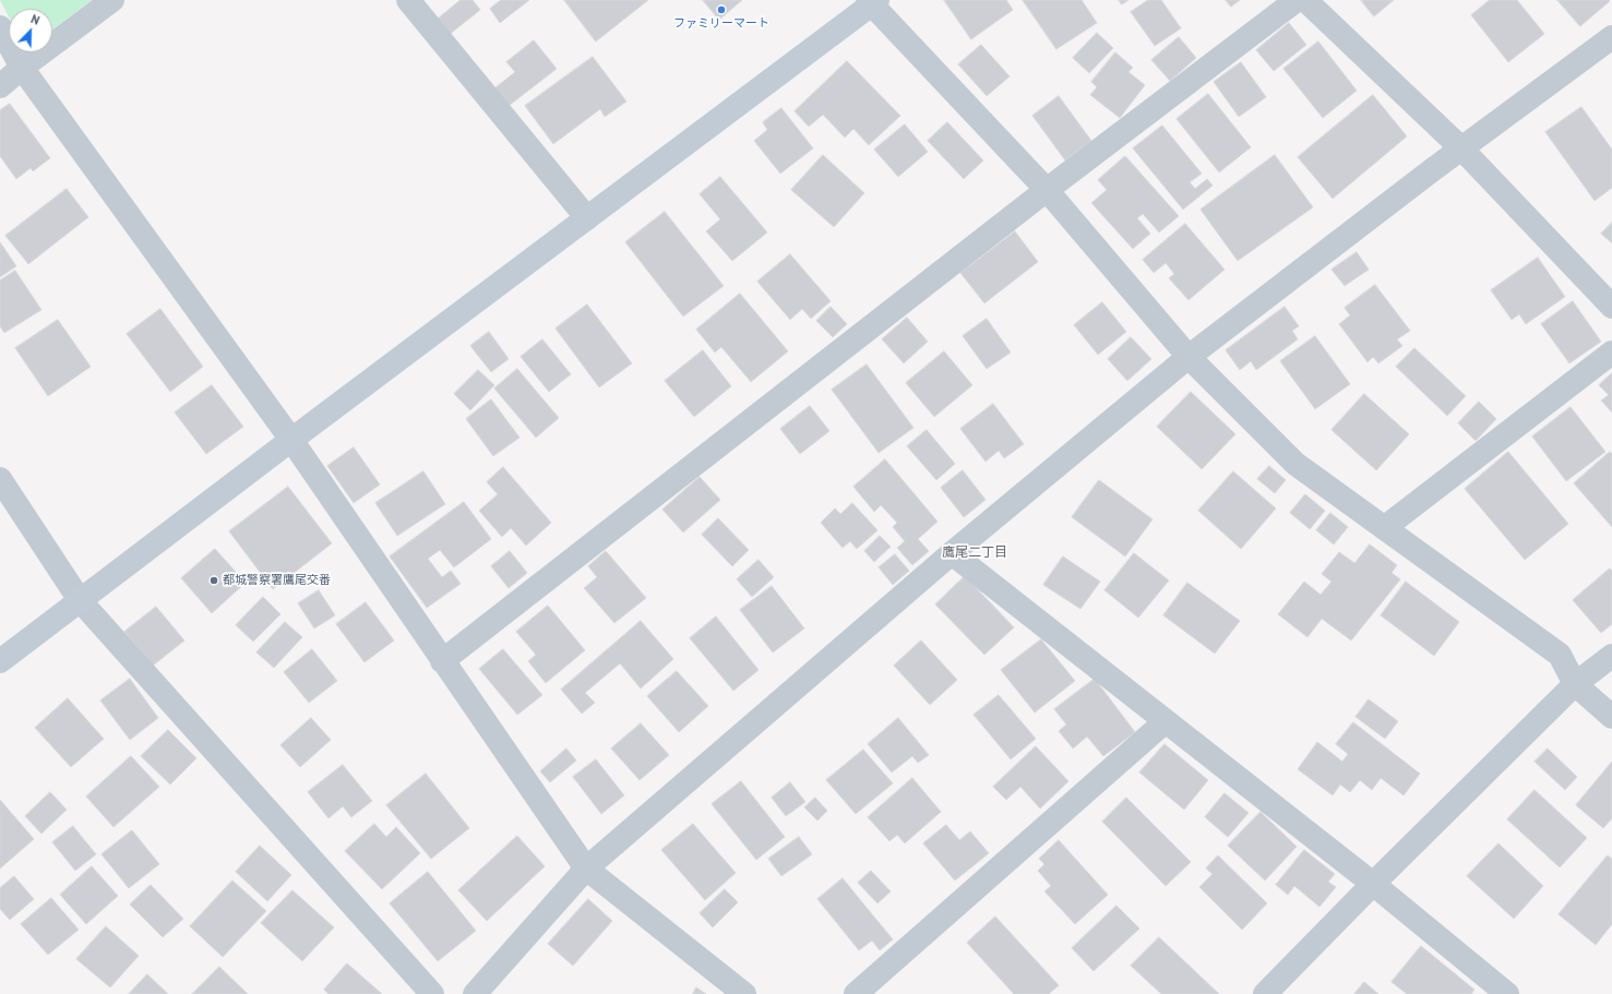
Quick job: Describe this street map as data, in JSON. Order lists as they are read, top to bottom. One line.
{"districts":["鷹尾二丁目"],"places":["ファミリーマート","都城警察署鷹尾交番"],"north":"top right"}
